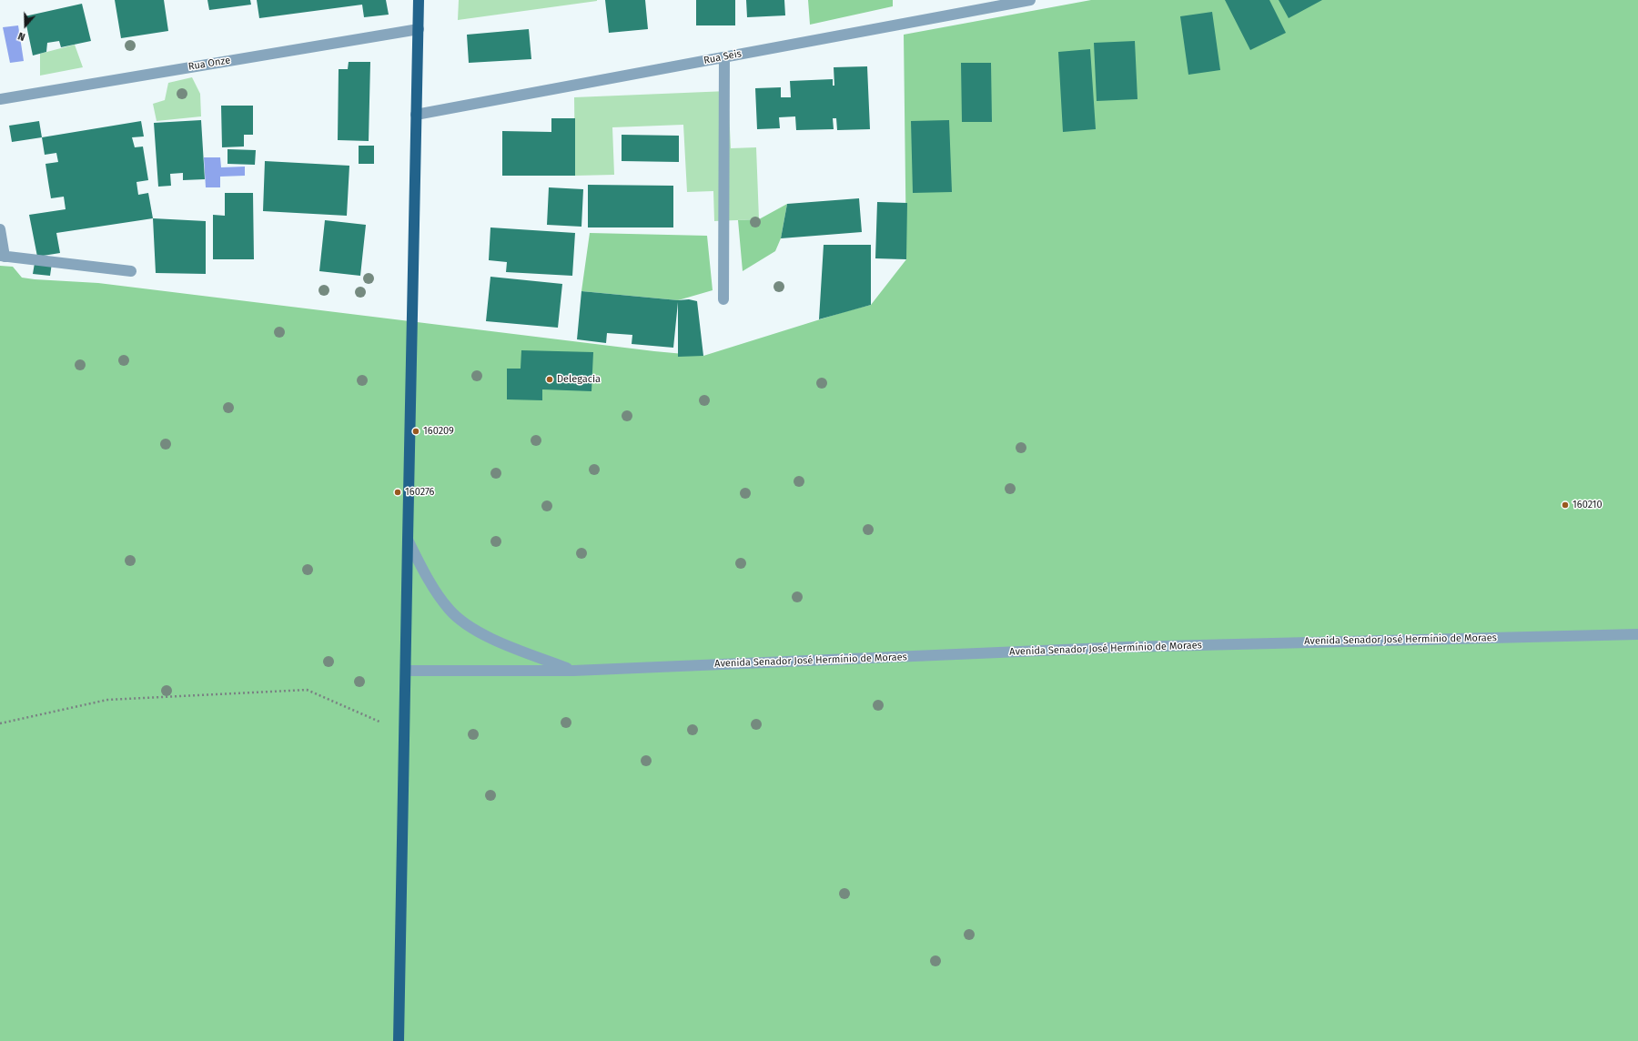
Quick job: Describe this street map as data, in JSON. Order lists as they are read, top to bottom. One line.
{"streets":{"street":["Rua Seis","Rua Onze","Avenida Senador José Hermínio de Moraes"]},"places":["Delegacia","160209","160276","160210"],"north":"bottom"}
